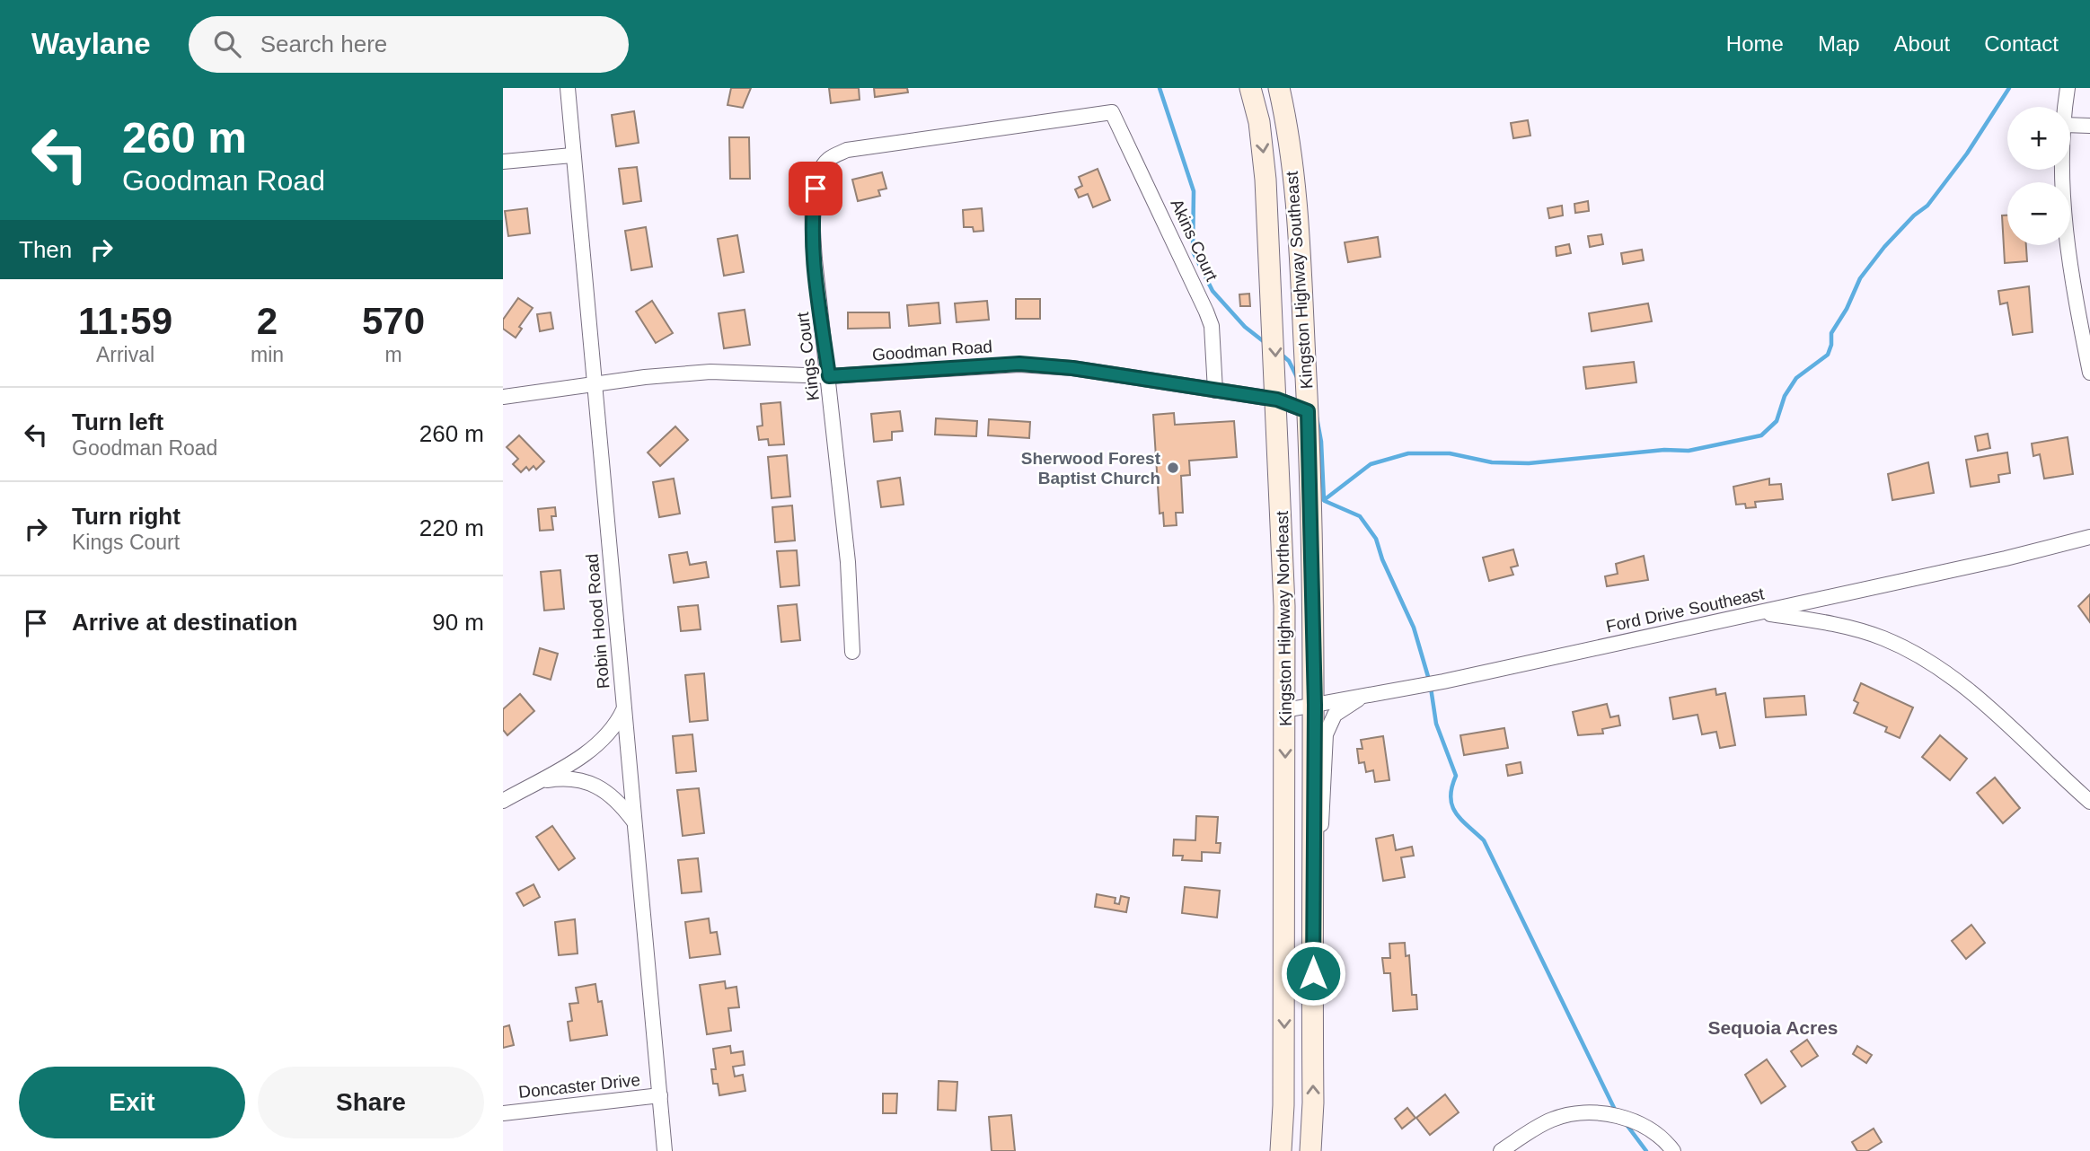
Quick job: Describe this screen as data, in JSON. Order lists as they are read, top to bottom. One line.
{"streets":{"main road":["Kingston Highway Southeast","Kingston Highway Northeast"],"street":["Akins Court","Goodman Road","Kings Court","Ford Drive Southeast","Robin Hood Road","Doncaster Drive"]},"crossings":[["Akins Court","Goodman Road"],["Akins Court","Kings Court"],["Kingston Highway Southeast","Goodman Road"],["Kingston Highway Southeast","Ford Drive Southeast"],["Goodman Road","Kings Court"],["Goodman Road","Kingston Highway Northeast"],["Goodman Road","Robin Hood Road"],["Ford Drive Southeast","Kingston Highway Northeast"],["Robin Hood Road","Doncaster Drive"]],"one_way":["Kingston Highway Northeast"],"districts":["Sequoia Acres"],"places":["Sherwood Forest Baptist Church"],"page":{"header":"Waylane","search":"Search here","nav":["Home","Map","About","Contact"],"turn":["260 m","Goodman Road"],"map_buttons":["+","−"],"then":"Then","eta":["11:59","Arrival","2","min","570","m"],"list":[{"name":"Turn left","note":"Goodman Road","value":"260 m"},{"name":"Turn right","note":"Kings Court","value":"220 m"},{"name":"Arrive at destination","value":"90 m"}],"buttons":["Exit","Share"]}}
